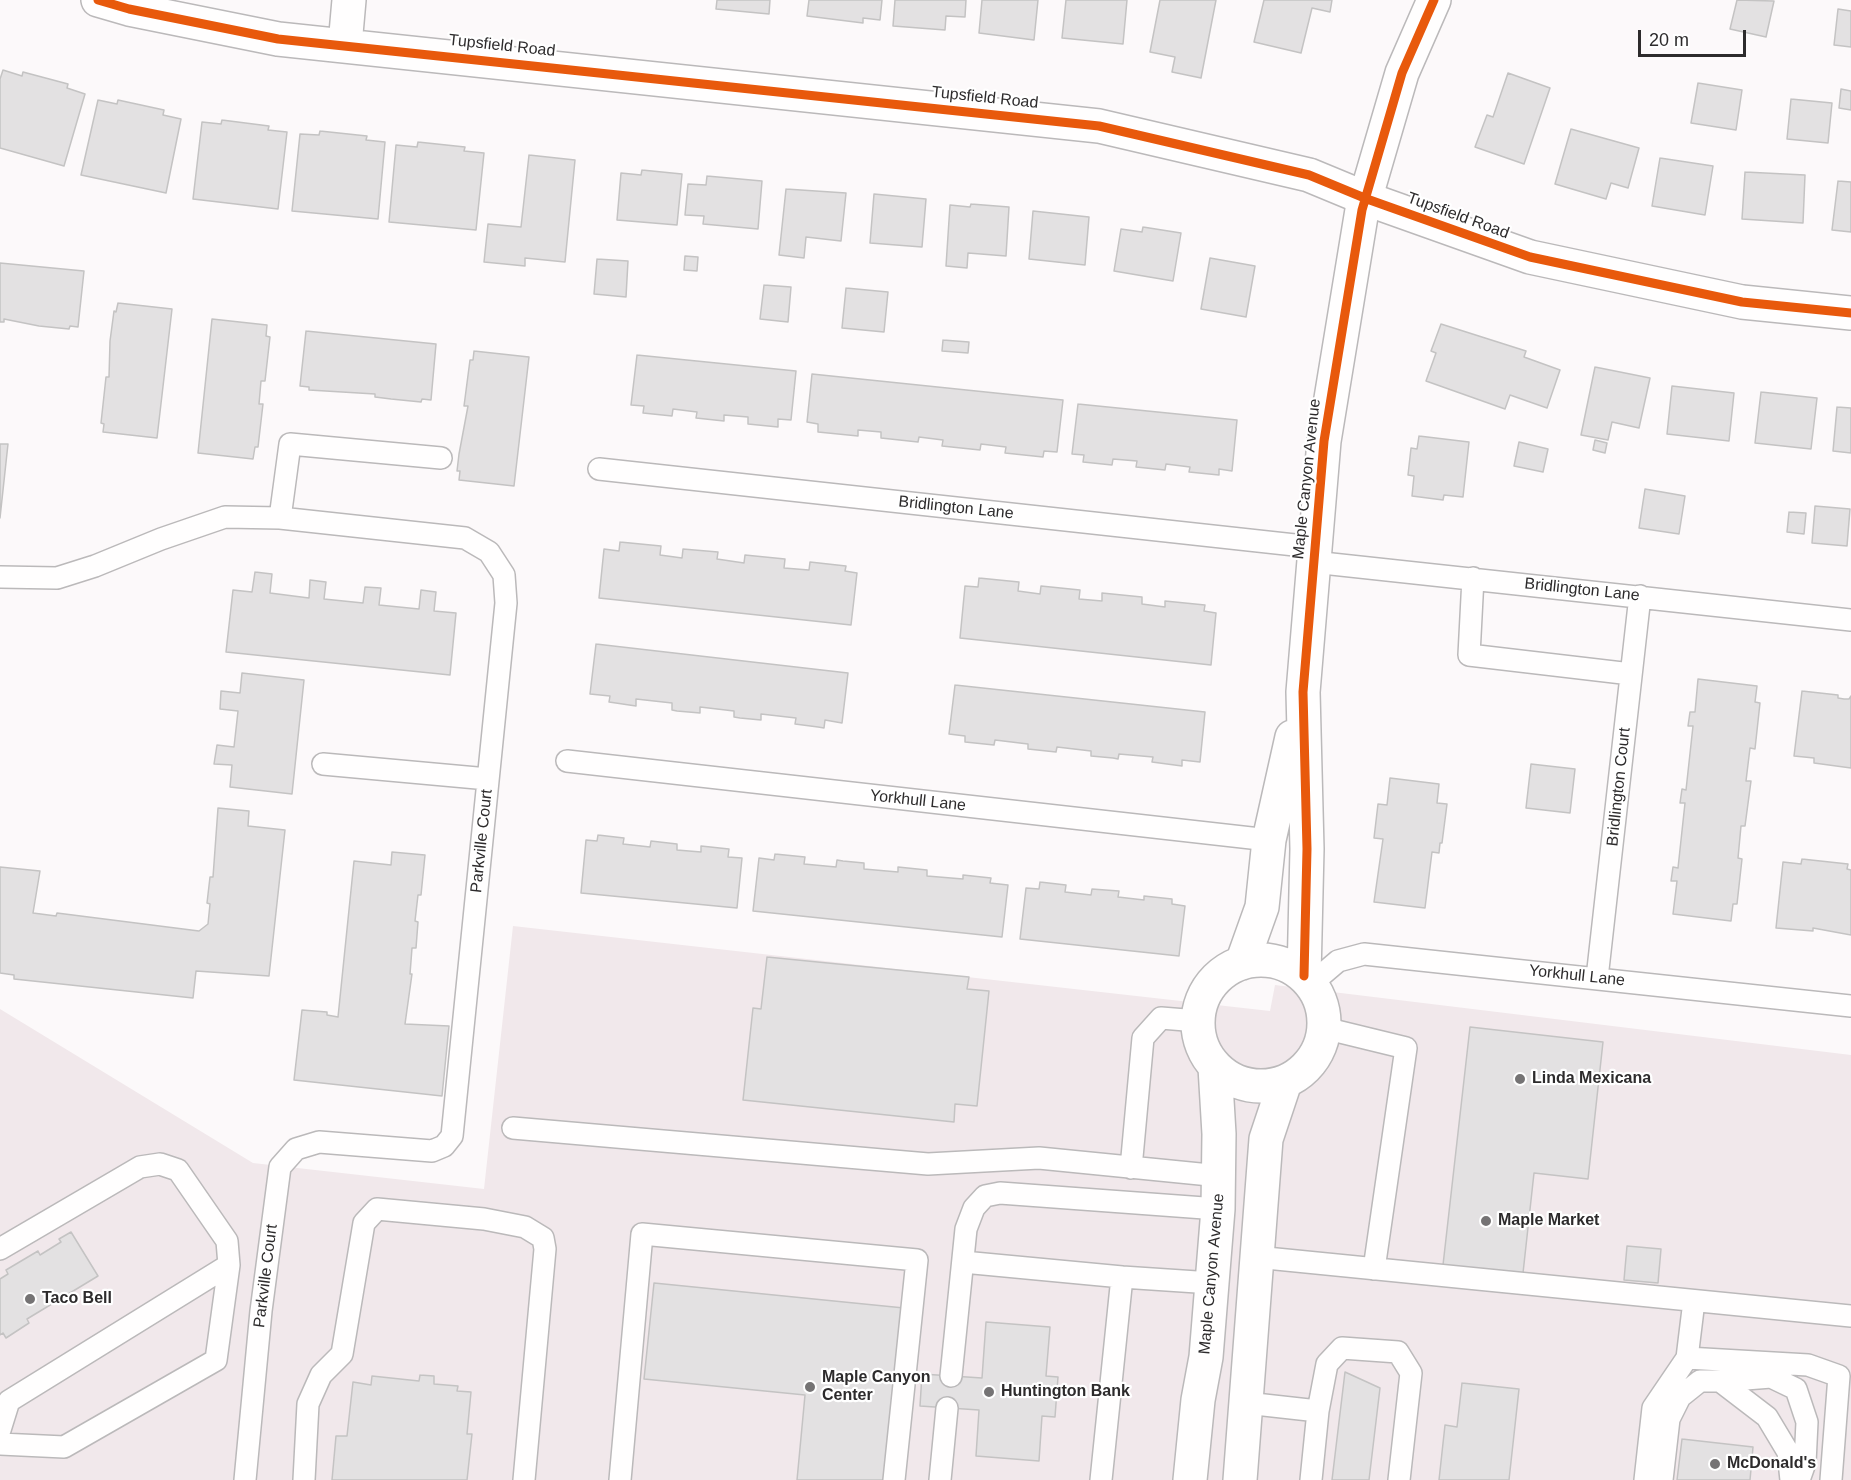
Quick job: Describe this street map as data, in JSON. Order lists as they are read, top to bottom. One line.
{"streets":{"street":["Tupsfield Road","Maple Canyon Avenue"],"lane":["Bridlington Lane","Bridlington Court","Yorkhull Lane","Parkville Court"]},"crossings":[["Tupsfield Road","Maple Canyon Avenue"],["Maple Canyon Avenue","Bridlington Lane"],["Maple Canyon Avenue","Yorkhull Lane"],["Bridlington Lane","Bridlington Court"],["Bridlington Court","Yorkhull Lane"]],"places":["Linda Mexicana","Maple Market","Taco Bell","Maple Canyon Center","Huntington Bank","McDonald's"],"scale_bar":"20 m"}
